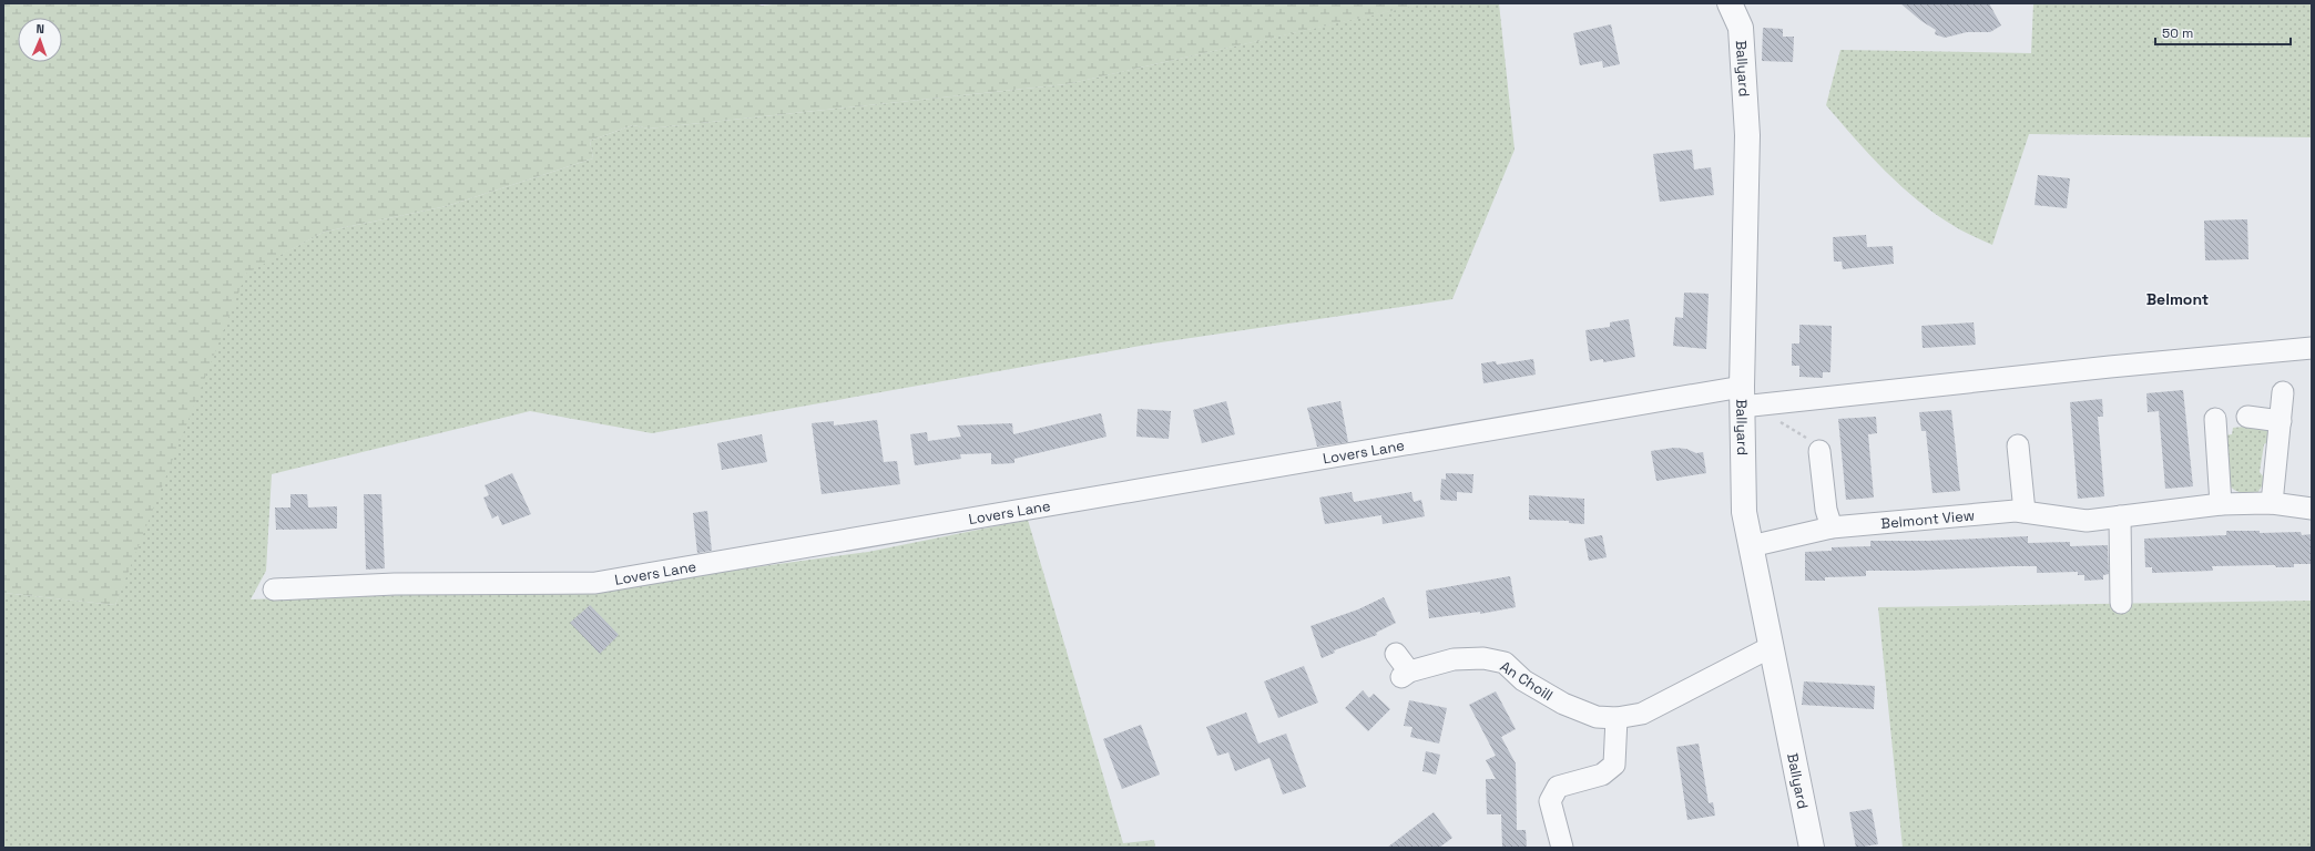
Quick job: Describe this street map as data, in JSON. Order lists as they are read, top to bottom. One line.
{"streets":{"street":["Ballyard","Lovers Lane","Belmont View","An Choill"]},"crossings":[["Ballyard","Lovers Lane"],["Ballyard","Belmont View"],["Ballyard","An Choill"]],"districts":["Belmont"],"scale_bar":"50 m","north":"top"}
